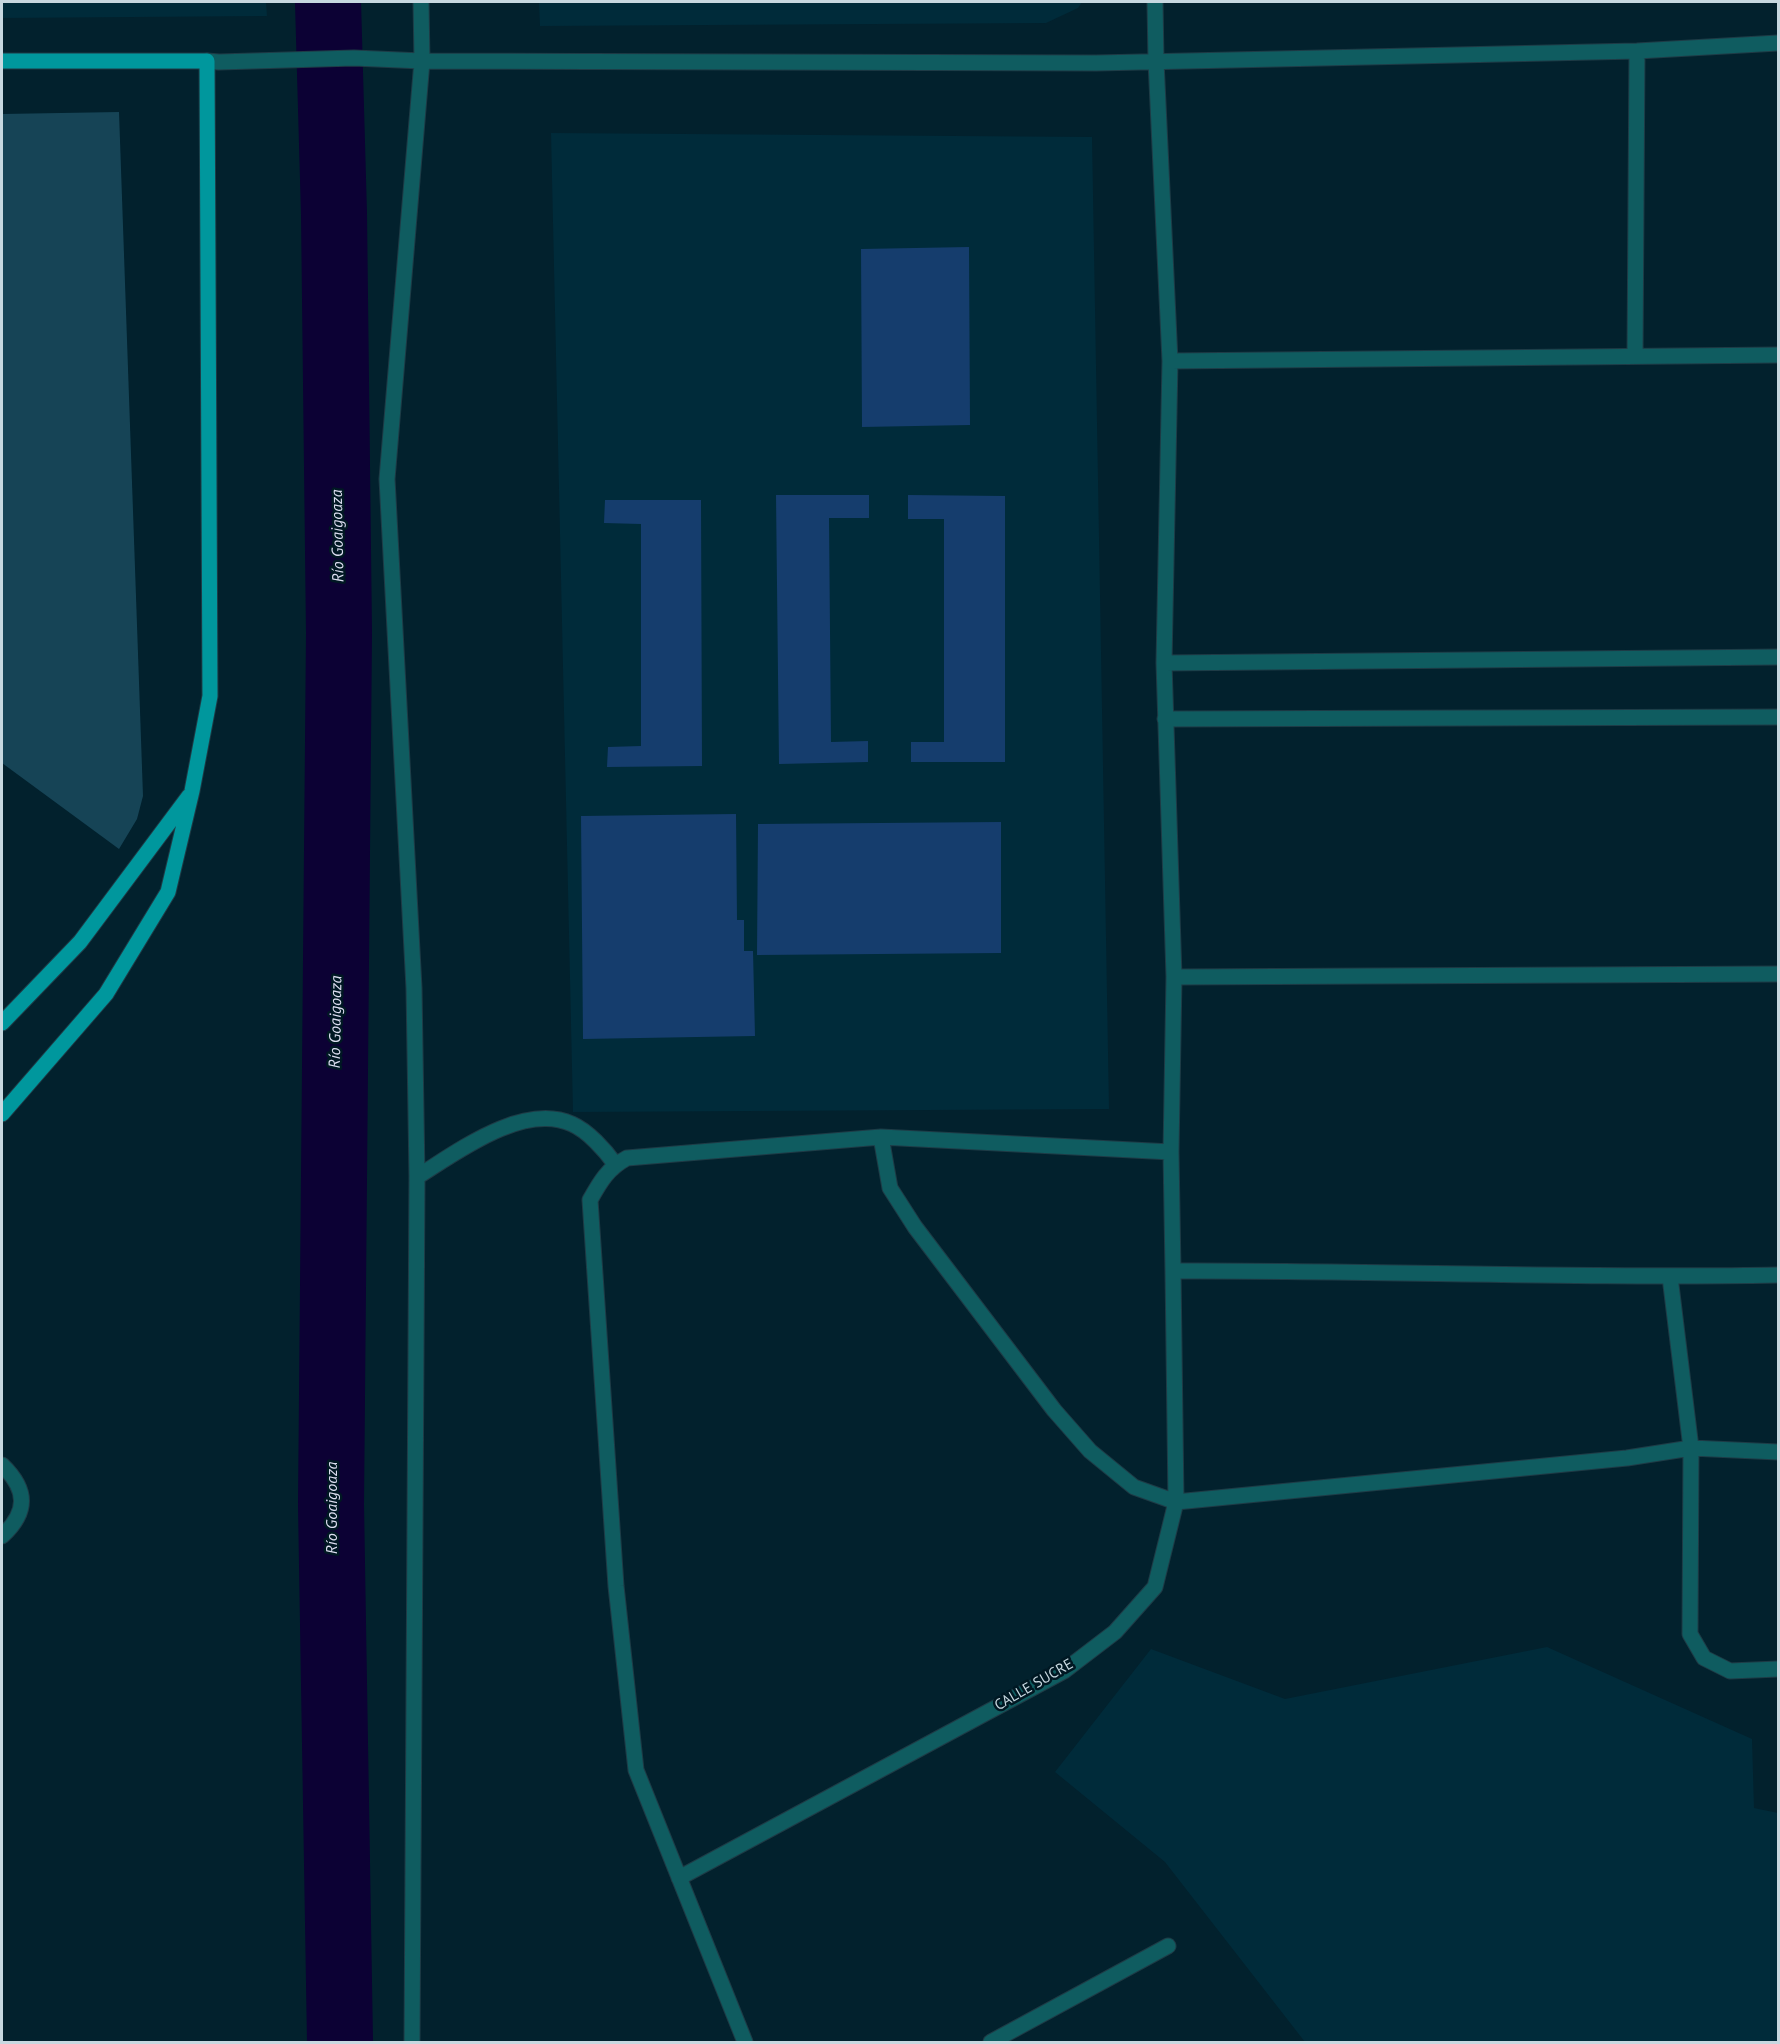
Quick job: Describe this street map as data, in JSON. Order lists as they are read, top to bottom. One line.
{"streets":{"street":["CALLE SUCRE"]},"water":["Río Goaigoaza"]}
